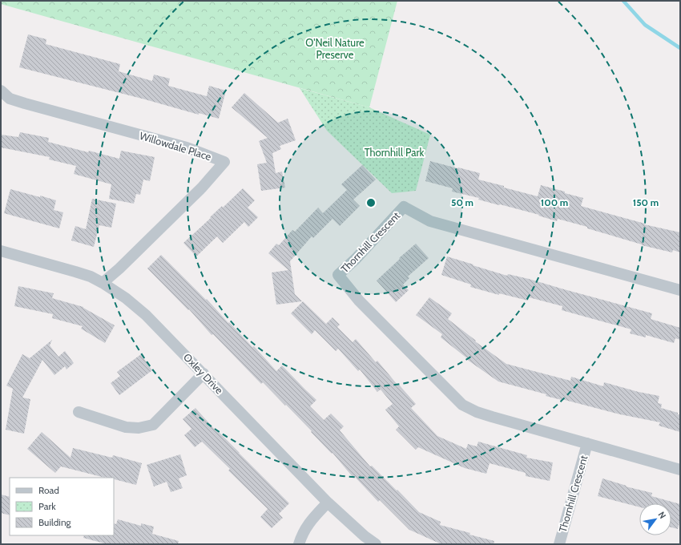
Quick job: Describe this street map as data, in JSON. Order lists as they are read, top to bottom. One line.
{"streets":{"street":["Willowdale Place","Thornhill Crescent","Oxley Drive"]},"crossings":[["Willowdale Place","Oxley Drive"]],"parks":["O'Neil Nature Preserve","Thornhill Park"],"legend":["Road","Park","Building"],"north":"top right","rings":["50 m","100 m","150 m"]}
